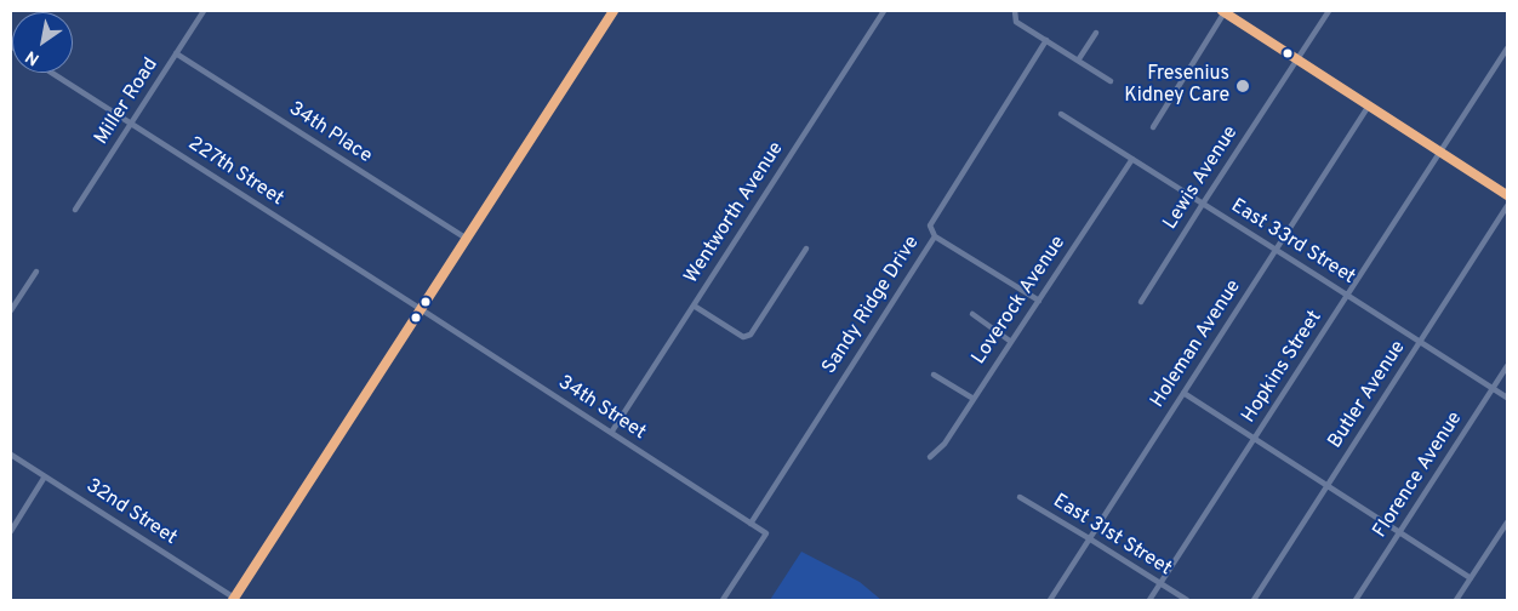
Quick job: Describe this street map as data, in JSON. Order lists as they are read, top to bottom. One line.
{"streets":{"street":["Miller Road","34th Place","227th Street","Lewis Avenue","Wentworth Avenue","East 33rd Street","Loverock Avenue","Sandy Ridge Drive","Holeman Avenue","Hopkins Street","Butler Avenue","34th Street","Florence Avenue","32nd Street","East 31st Street"]},"crossings":[["Miller Road","34th Place"],["Miller Road","227th Street"],["227th Street","34th Street"],["Lewis Avenue","East 33rd Street"],["Wentworth Avenue","34th Street"],["East 33rd Street","Loverock Avenue"],["East 33rd Street","Holeman Avenue"],["East 33rd Street","Hopkins Street"],["East 33rd Street","Butler Avenue"],["East 33rd Street","Florence Avenue"],["Sandy Ridge Drive","34th Street"],["Holeman Avenue","East 31st Street"],["Hopkins Street","East 31st Street"]],"places":["Fresenius Kidney Care"],"north":"bottom left"}
